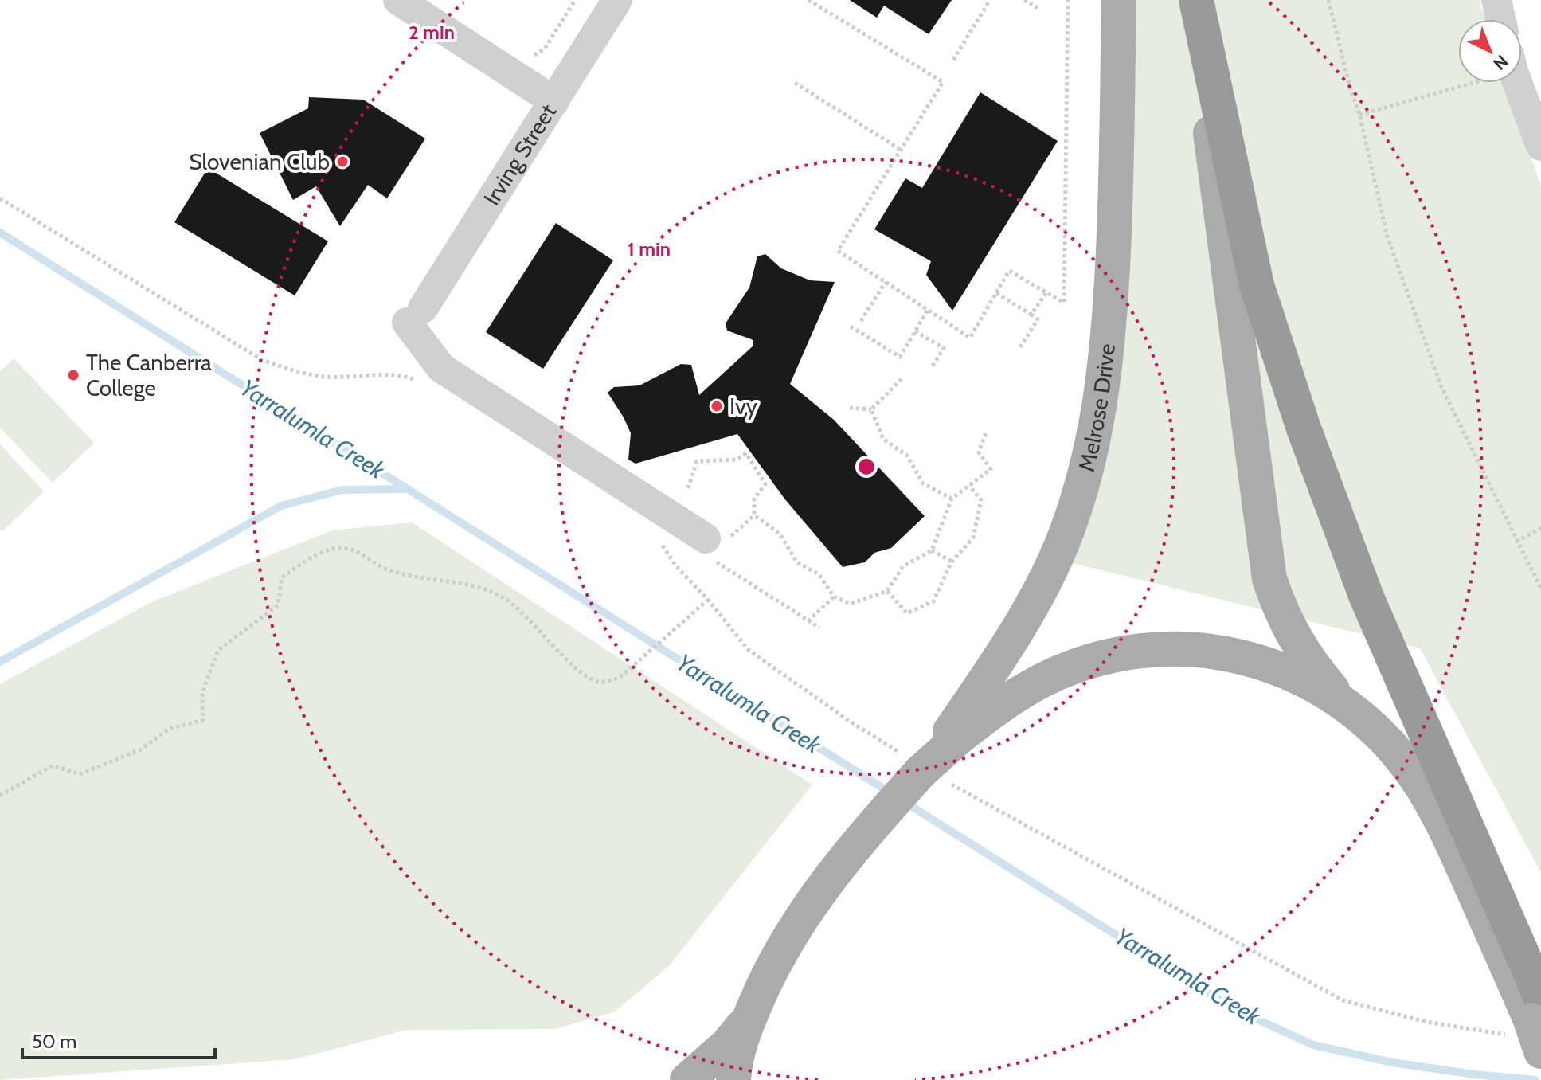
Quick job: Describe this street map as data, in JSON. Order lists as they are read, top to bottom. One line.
{"streets":{"main road":["Melrose Drive"],"street":["Irving Street"]},"water":["Yarralumla Creek"],"places":["Slovenian Club","The Canberra College","Ivy"],"scale_bar":"50 m","north":"bottom right","rings":["2 min","1 min"]}
